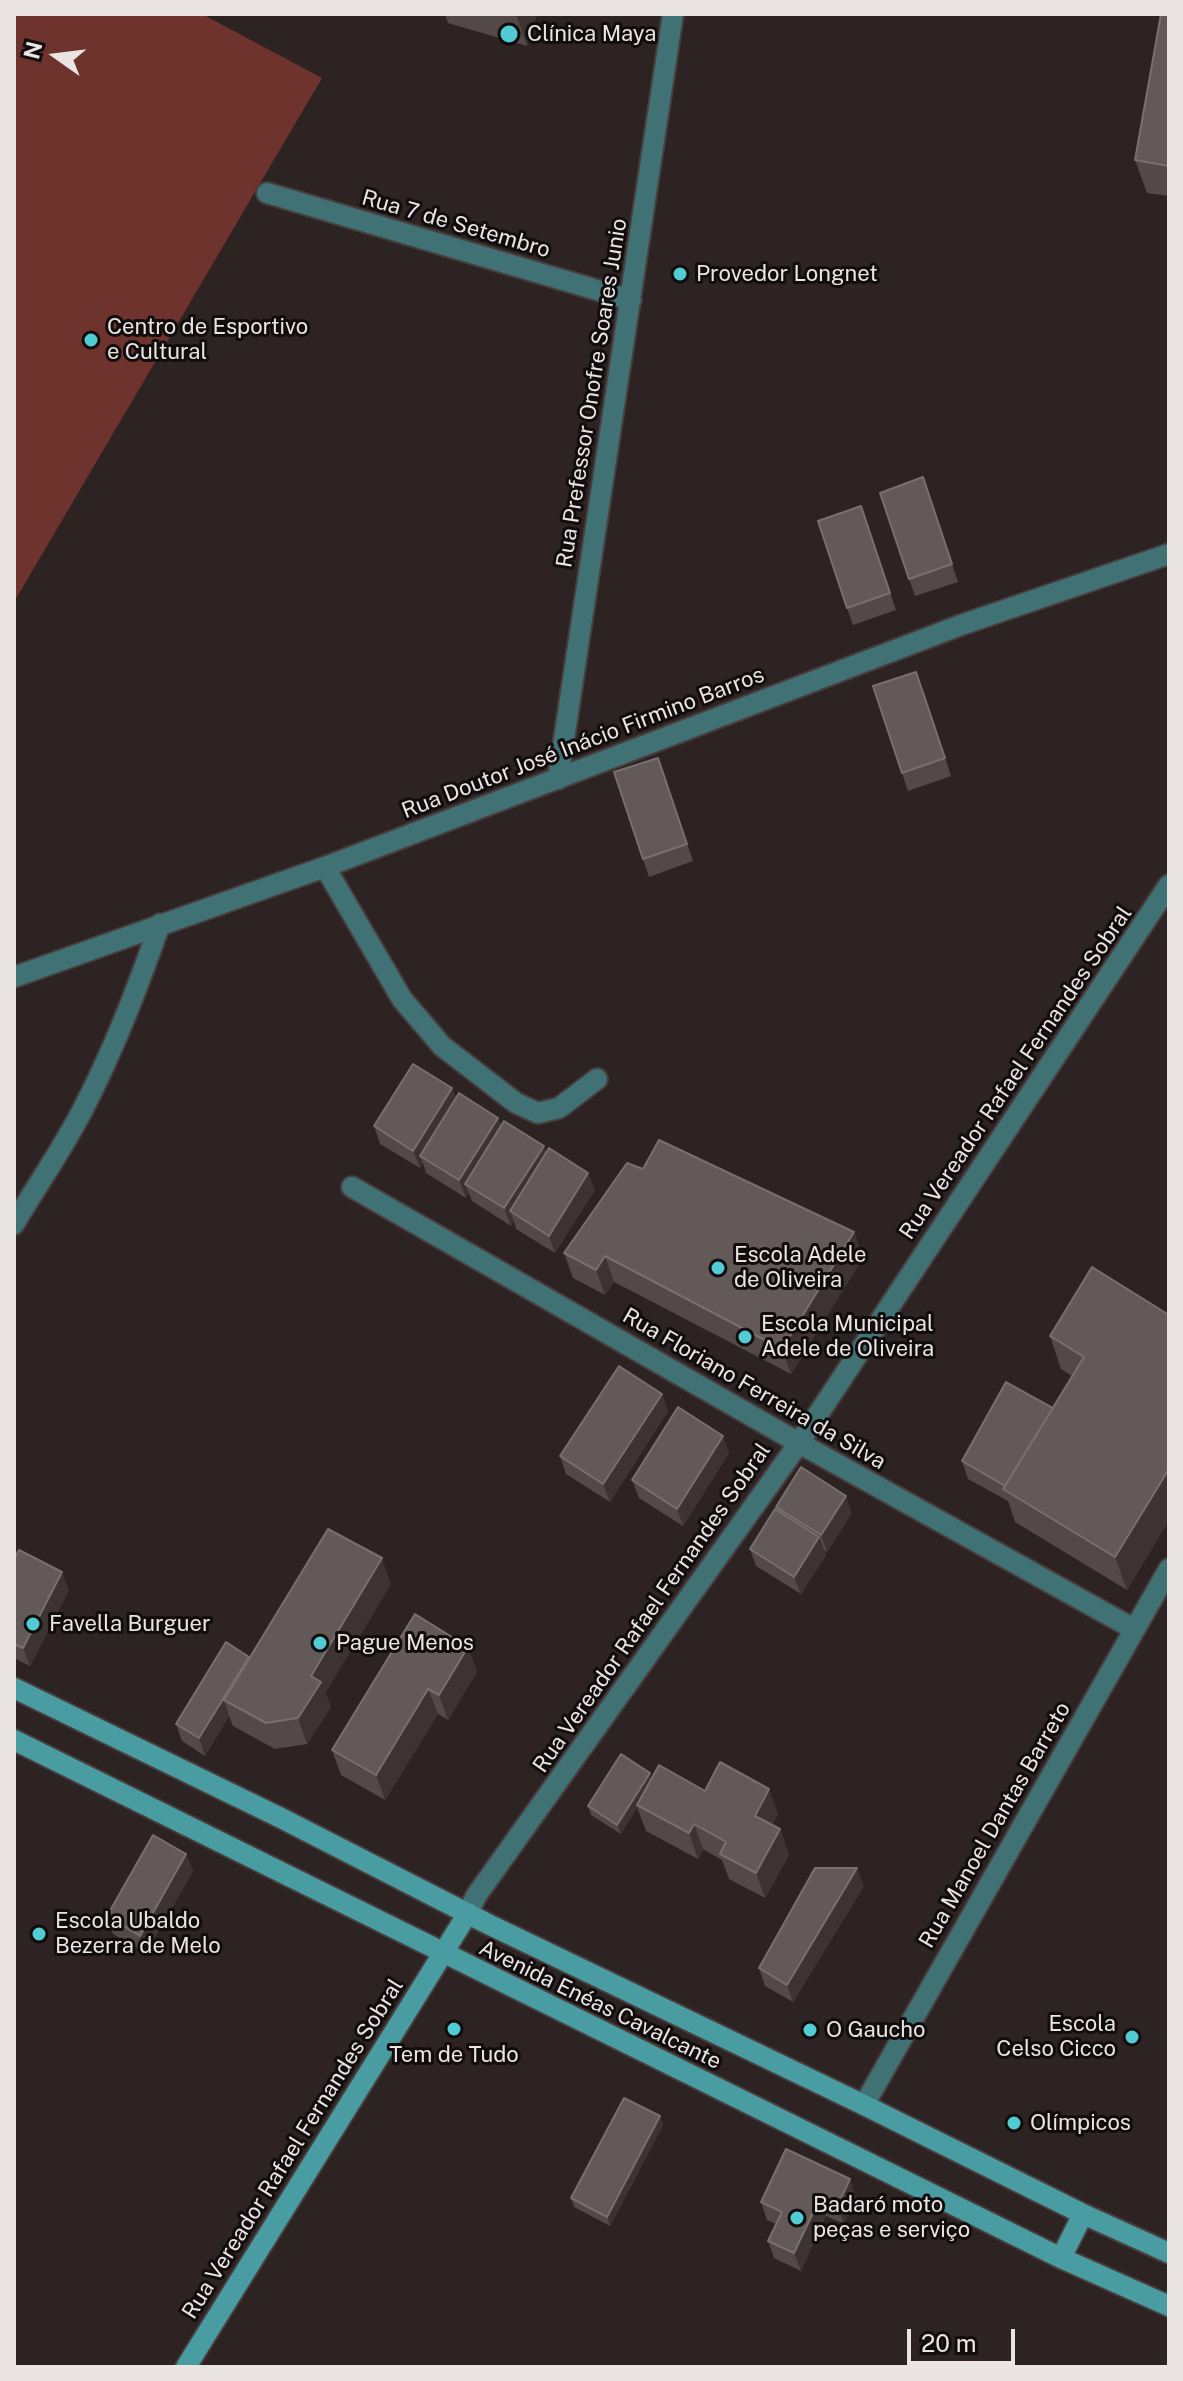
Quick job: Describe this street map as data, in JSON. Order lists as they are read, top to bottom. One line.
{"streets":{"main road":["Rua Vereador Rafael Fernandes Sobral","Avenida Enéas Cavalcante"],"street":["Rua 7 de Setembro","Rua Prefessor Onofre Soares Junio","Rua Doutor José Inácio Firmino Barros","Rua Floriano Ferreira da Silva","Rua Manoel Dantas Barreto"]},"crossings":[["Rua 7 de Setembro","Rua Prefessor Onofre Soares Junio"],["Rua Prefessor Onofre Soares Junio","Rua Doutor José Inácio Firmino Barros"],["Rua Vereador Rafael Fernandes Sobral","Rua Floriano Ferreira da Silva"],["Rua Vereador Rafael Fernandes Sobral","Avenida Enéas Cavalcante"],["Rua Floriano Ferreira da Silva","Rua Manoel Dantas Barreto"],["Rua Manoel Dantas Barreto","Avenida Enéas Cavalcante"]],"places":["Clínica Maya","Provedor Longnet","Centro de Esportivo e Cultural","Escola Adele de Oliveira","Escola Municipal Adele de Oliveira","Favella Burguer","Pague Menos","Escola Ubaldo Bezerra de Melo","Tem de Tudo","O Gaucho","Escola Celso Cicco","Olímpicos","Badaró moto peças e serviço"],"scale_bar":"20 m","north":"left"}
